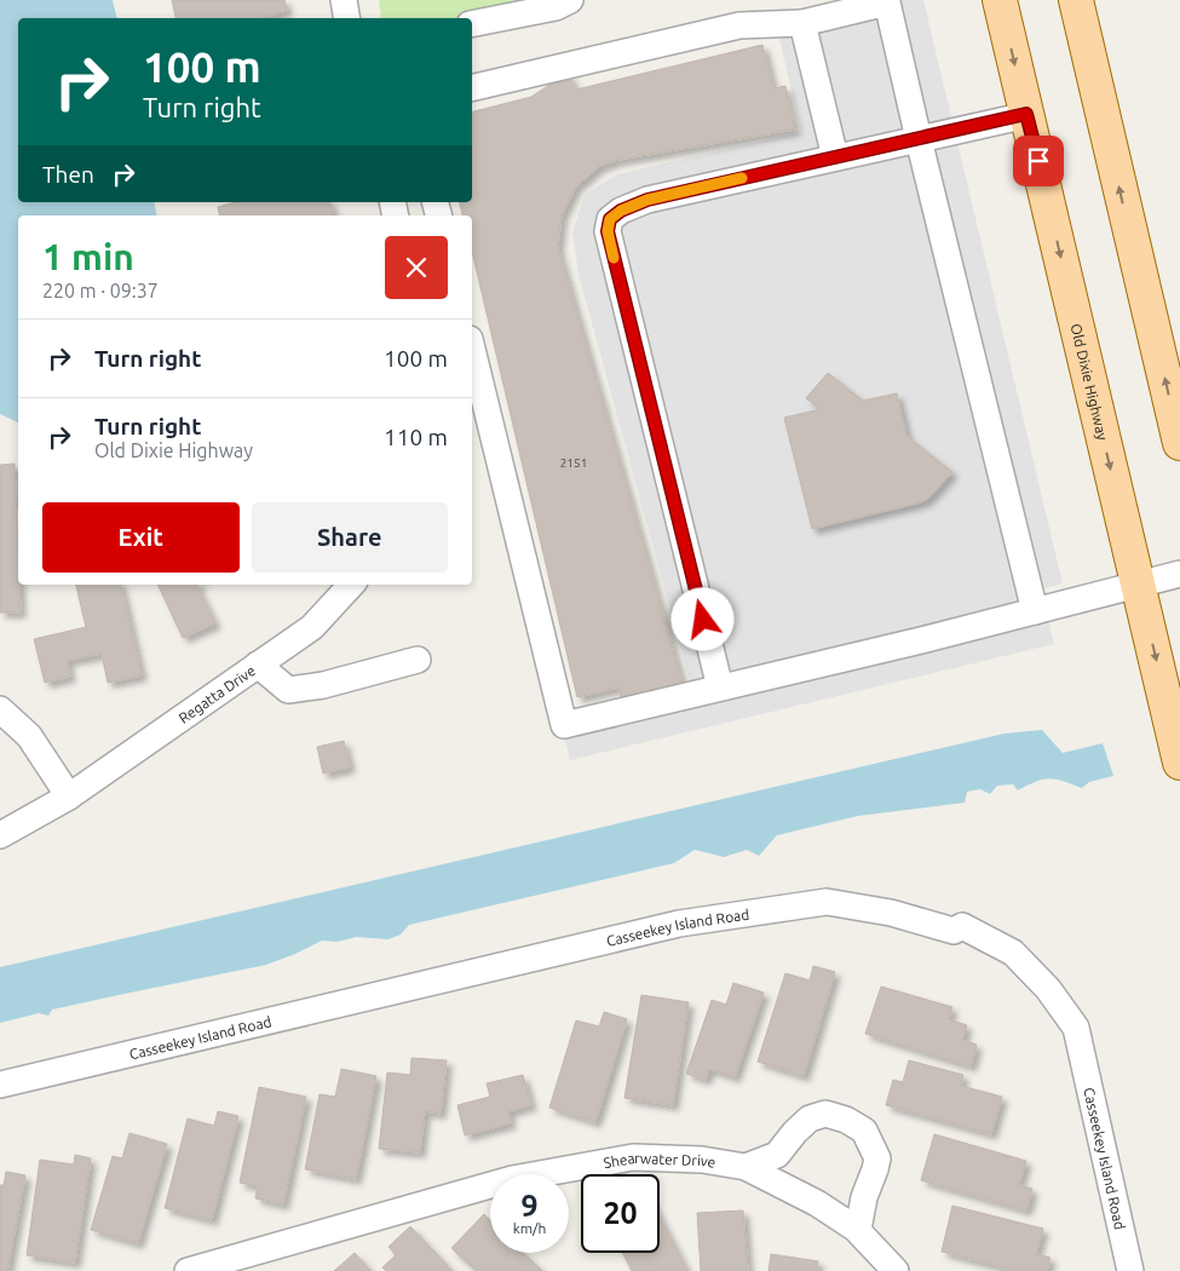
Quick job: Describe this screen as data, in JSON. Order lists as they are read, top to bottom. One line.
{"streets":{"main road":["Old Dixie Highway"],"street":["Regatta Drive","Casseekey Island Road","Shearwater Drive"]},"house_numbers":["2151"],"page":{"turn":["100 m","Turn right"],"then":"Then","heading":["1 min","220 m · 09:37"],"list":[{"name":"Turn right","value":"100 m"},{"name":"Turn right","note":"Old Dixie Highway","value":"110 m"}],"buttons":["Exit","Share"],"speed":"9 km/h","limit":"20"}}
